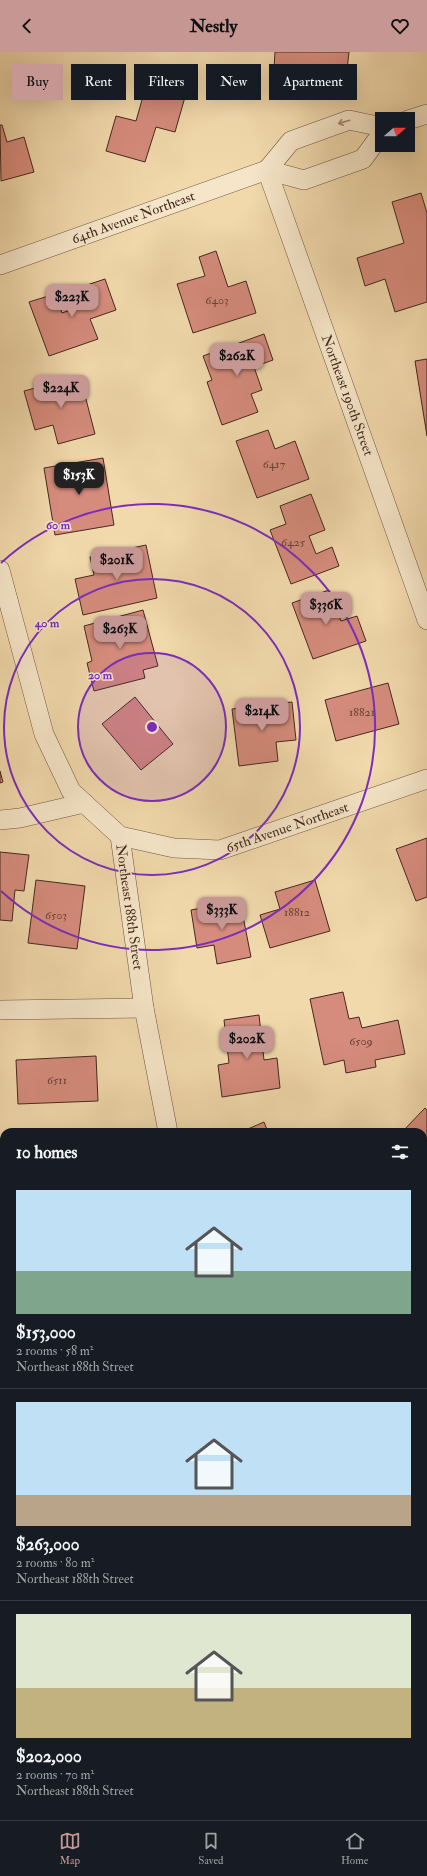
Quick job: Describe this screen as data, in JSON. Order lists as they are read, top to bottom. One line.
{"streets":{"street":["64th Avenue Northeast","Northeast 190th Street","65th Avenue Northeast","Northeast 188th Street"]},"crossings":[["64th Avenue Northeast","Northeast 190th Street"],["65th Avenue Northeast","Northeast 188th Street"]],"house_numbers":["6403","6417","6425","18821","18812","6503","6509","6511"],"north":"right","page":{"header":"Nestly","chip":["Buy","Rent","Filters","New","Apartment"],"price":["$223K","$262K","$224K","$153K","$201K","$336K","$263K","$214K","$333K","$202K"],"heading":"10 homes","list":[{"name":"$153,000","note":"2 rooms · 58 m² · Northeast 188th Street"},{"name":"$263,000","note":"2 rooms · 80 m² · Northeast 188th Street"},{"name":"$202,000","note":"2 rooms · 70 m² · Northeast 188th Street"}],"tabs":["Map","Saved","Home"]},"rings":["60 m","40 m","20 m"]}
